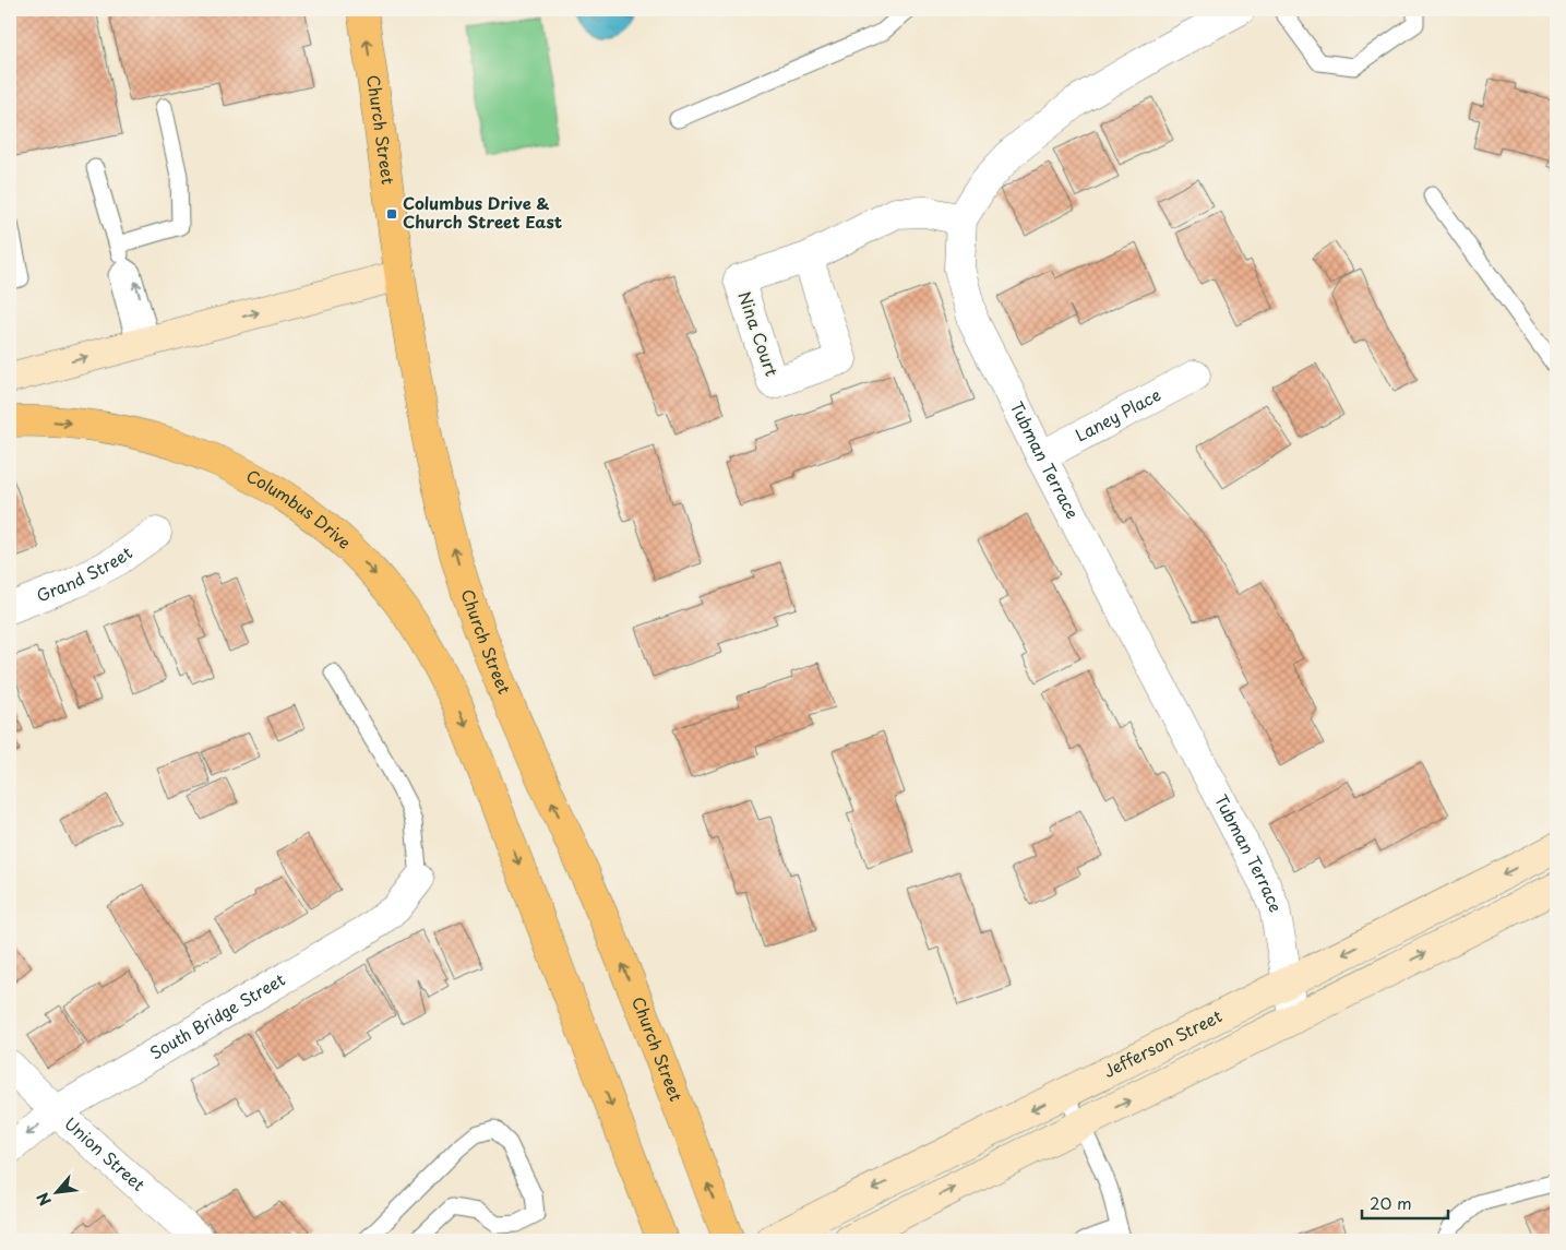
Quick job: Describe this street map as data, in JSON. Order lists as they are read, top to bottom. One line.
{"streets":{"highway":["Church Street","Columbus Drive"],"street":["Laney Place","Tubman Terrace","Grand Street","South Bridge Street","Jefferson Street","Union Street"]},"crossings":[["Laney Place","Tubman Terrace"],["Tubman Terrace","Jefferson Street"],["South Bridge Street","Union Street"]],"one_way":["Church Street","Columbus Drive"],"places":{"transit":["Columbus Drive & Church Street East"]},"scale_bar":"20 m","north":"bottom left"}
